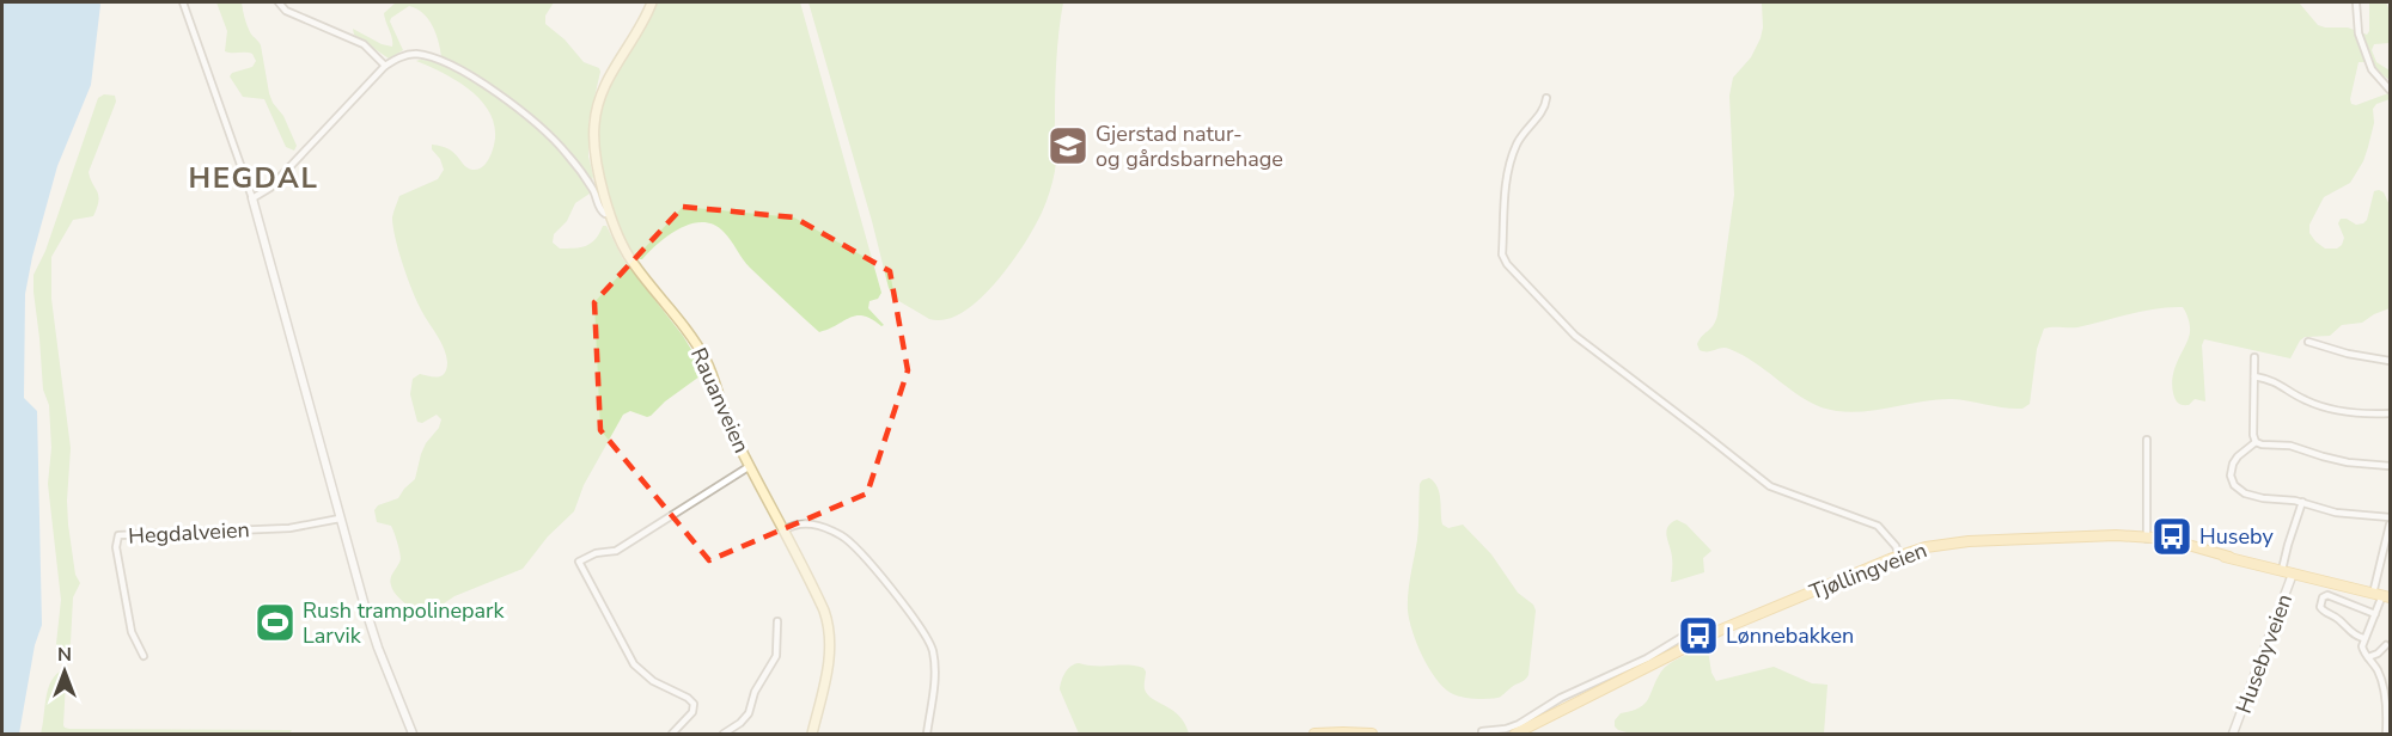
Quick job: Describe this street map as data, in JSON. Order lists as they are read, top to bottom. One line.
{"streets":{"main road":["Rauanveien","Tjøllingveien"],"street":["Hegdalveien","Husebyveien"]},"crossings":[["Tjøllingveien","Husebyveien"]],"districts":["HEGDAL"],"places":{"school or university":["Gjerstad natur- og gårdsbarnehage"],"bus stop":["Huseby","Lønnebakken"],"sports":["Rush trampolinepark Larvik"]},"north":"top"}
